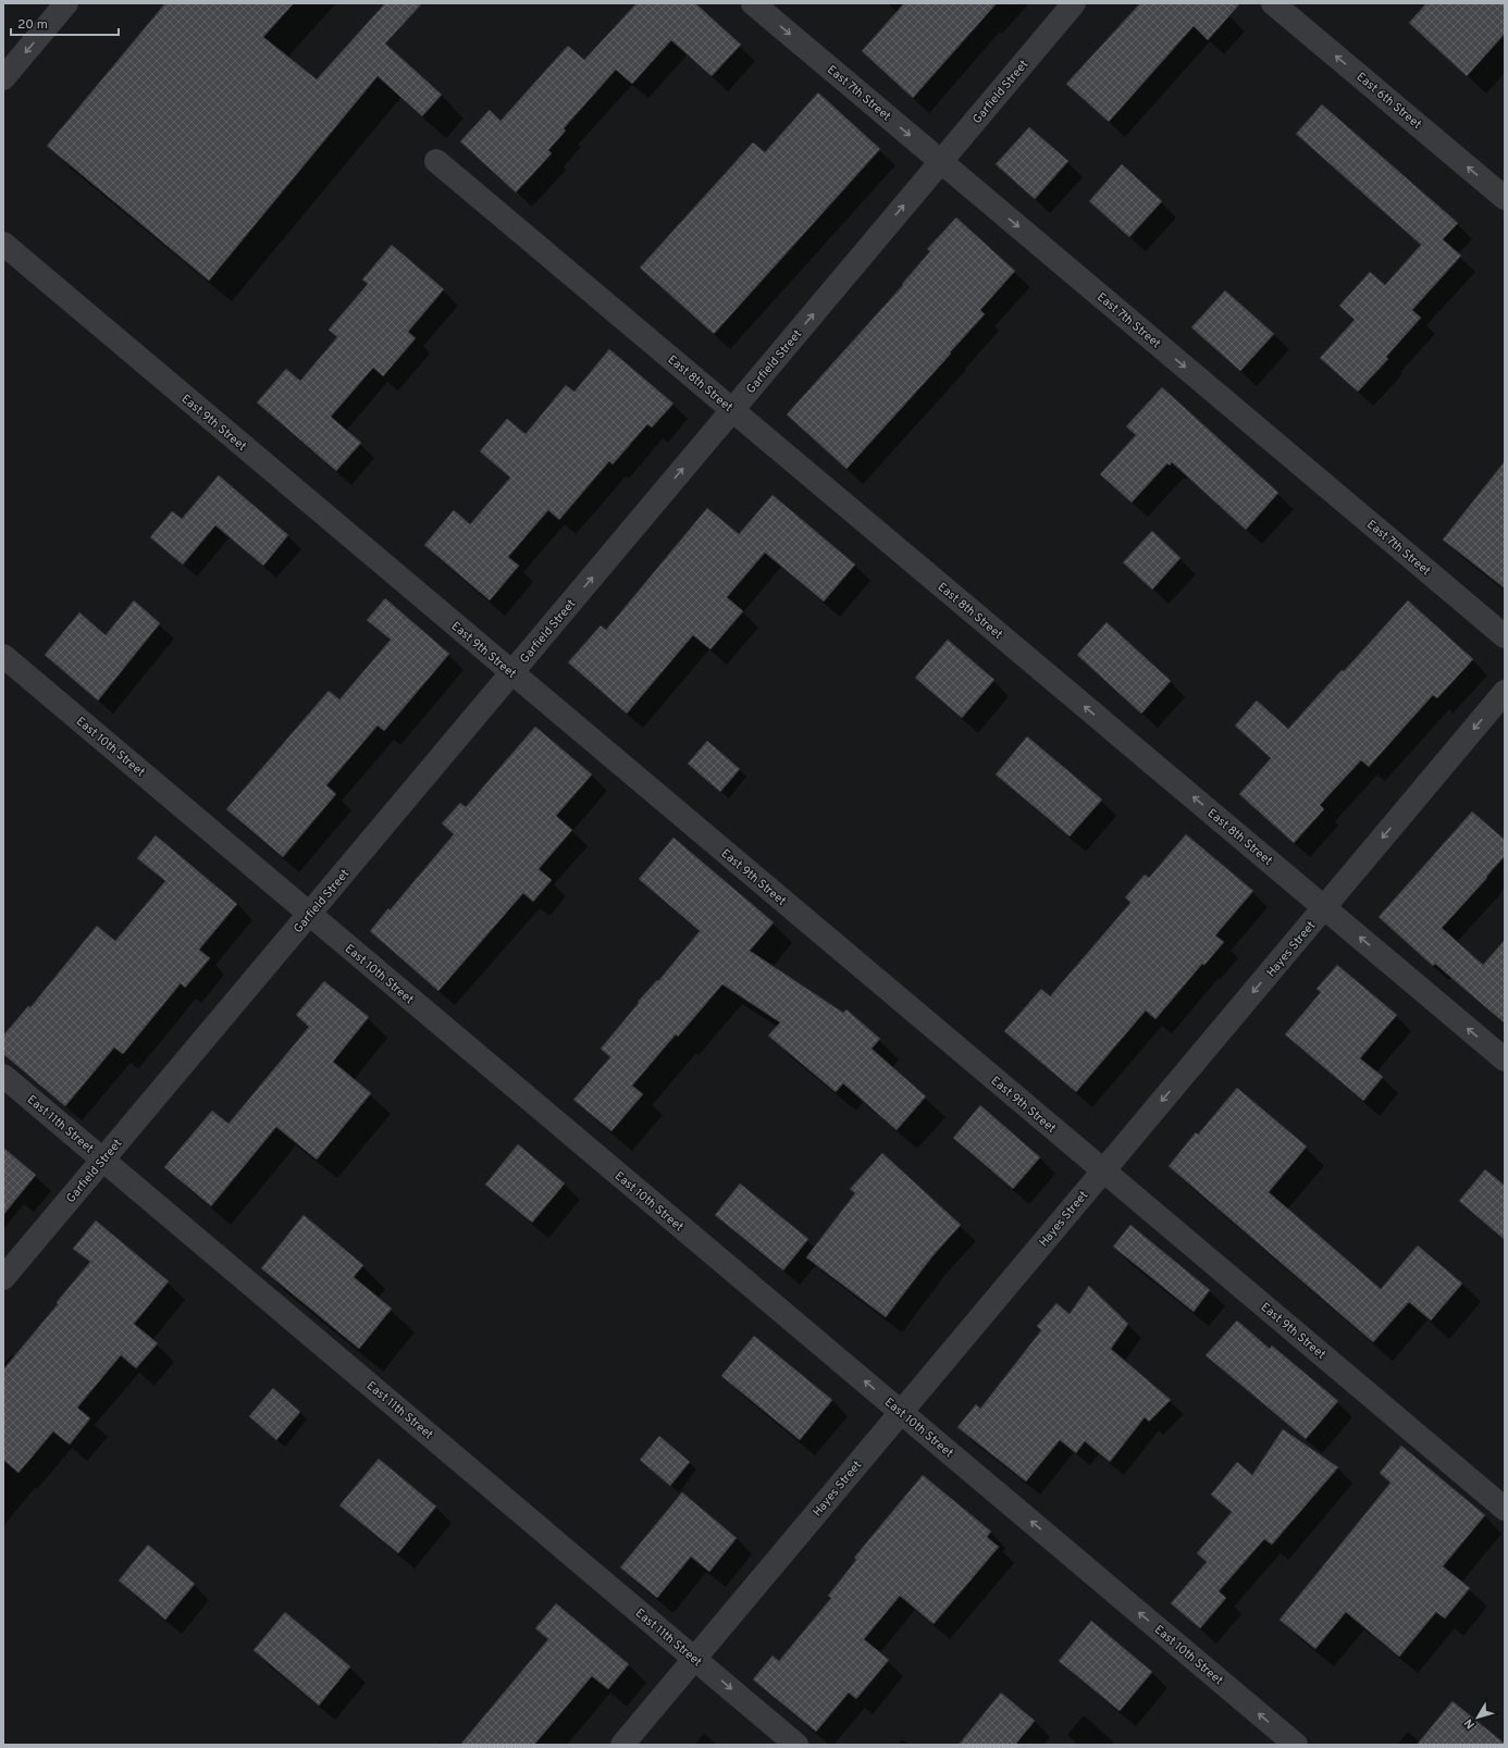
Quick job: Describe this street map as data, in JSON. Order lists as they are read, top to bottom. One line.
{"streets":{"street":["Garfield Street","East 7th Street","East 6th Street","East 8th Street","East 9th Street","East 10th Street","Hayes Street","East 11th Street"]},"crossings":[["Garfield Street","East 7th Street"],["Garfield Street","East 8th Street"],["Garfield Street","East 9th Street"],["Garfield Street","East 10th Street"],["Garfield Street","East 11th Street"],["East 8th Street","Hayes Street"],["East 9th Street","Hayes Street"],["East 10th Street","Hayes Street"],["Hayes Street","East 11th Street"]],"one_way":["Garfield Street","East 7th Street","East 6th Street","East 8th Street","East 10th Street","Hayes Street"],"scale_bar":"20 m","north":"bottom left"}
